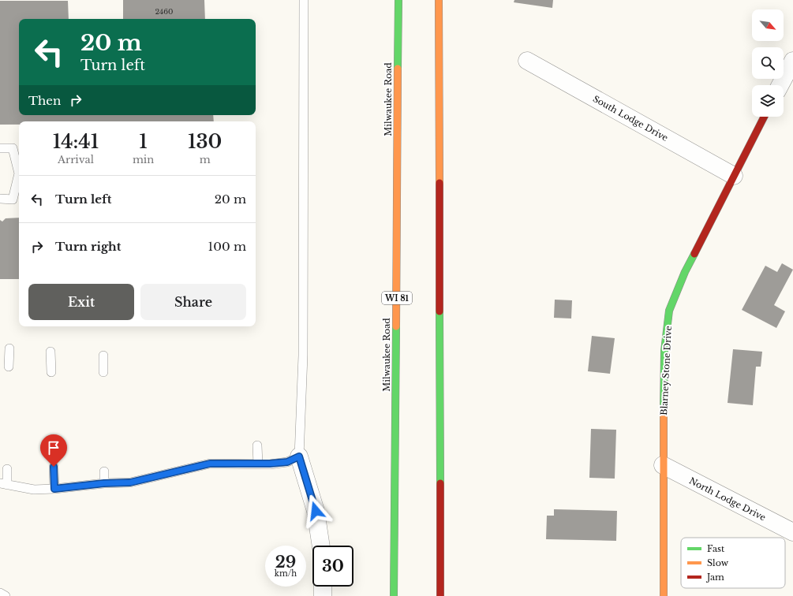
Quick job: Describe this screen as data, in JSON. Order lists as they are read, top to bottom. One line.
{"streets":{"main road":["Milwaukee Road","WI 81","Blarney Stone Drive"],"street":["South Lodge Drive","North Lodge Drive"]},"crossings":[["South Lodge Drive","Blarney Stone Drive"],["Blarney Stone Drive","North Lodge Drive"]],"house_numbers":["2460"],"legend":["Fast","Slow","Jam"],"north":"bottom right","page":{"turn":["20 m","Turn left"],"then":"Then","eta":["14:41","Arrival","1","min","130","m"],"list":[{"name":"Turn left","value":"20 m"},{"name":"Turn right","value":"100 m"}],"buttons":["Exit","Share"],"speed":"29 km/h","limit":"30"}}
